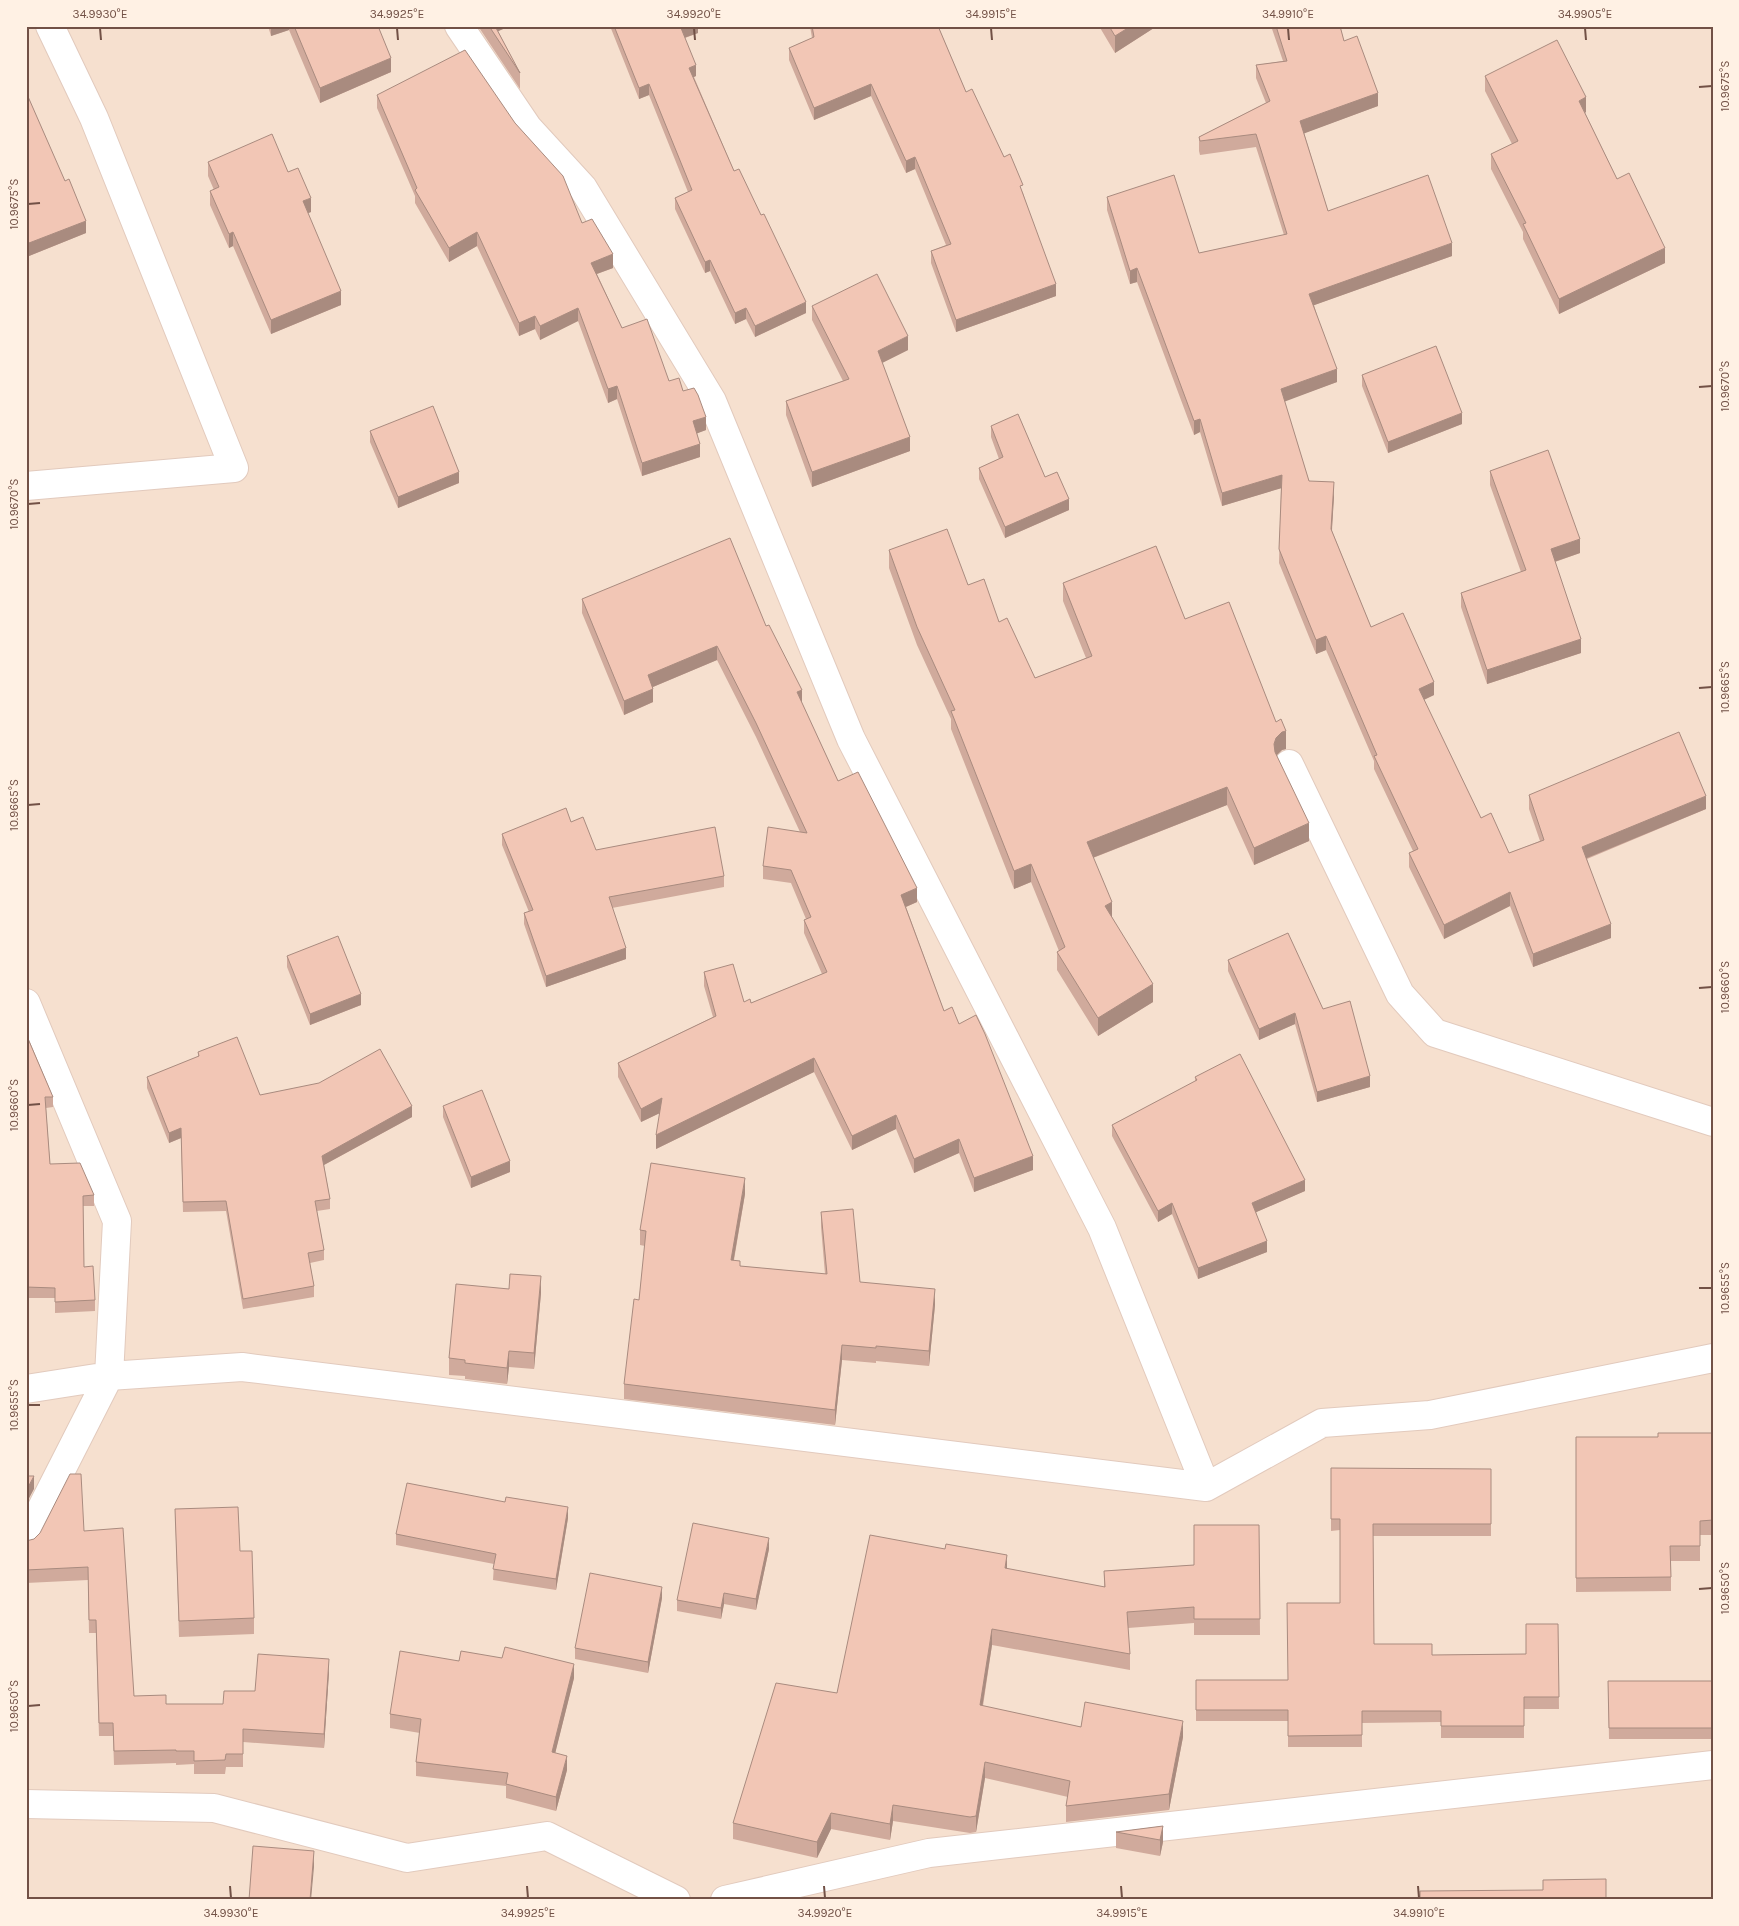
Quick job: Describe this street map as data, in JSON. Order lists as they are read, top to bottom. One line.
{"coordinates":["34.9930°E","34.9925°E","34.9920°E","34.9915°E","34.9910°E","34.9905°E","10.9675°S","10.9670°S","10.9665°S","10.9660°S","10.9655°S","10.9650°S"]}
